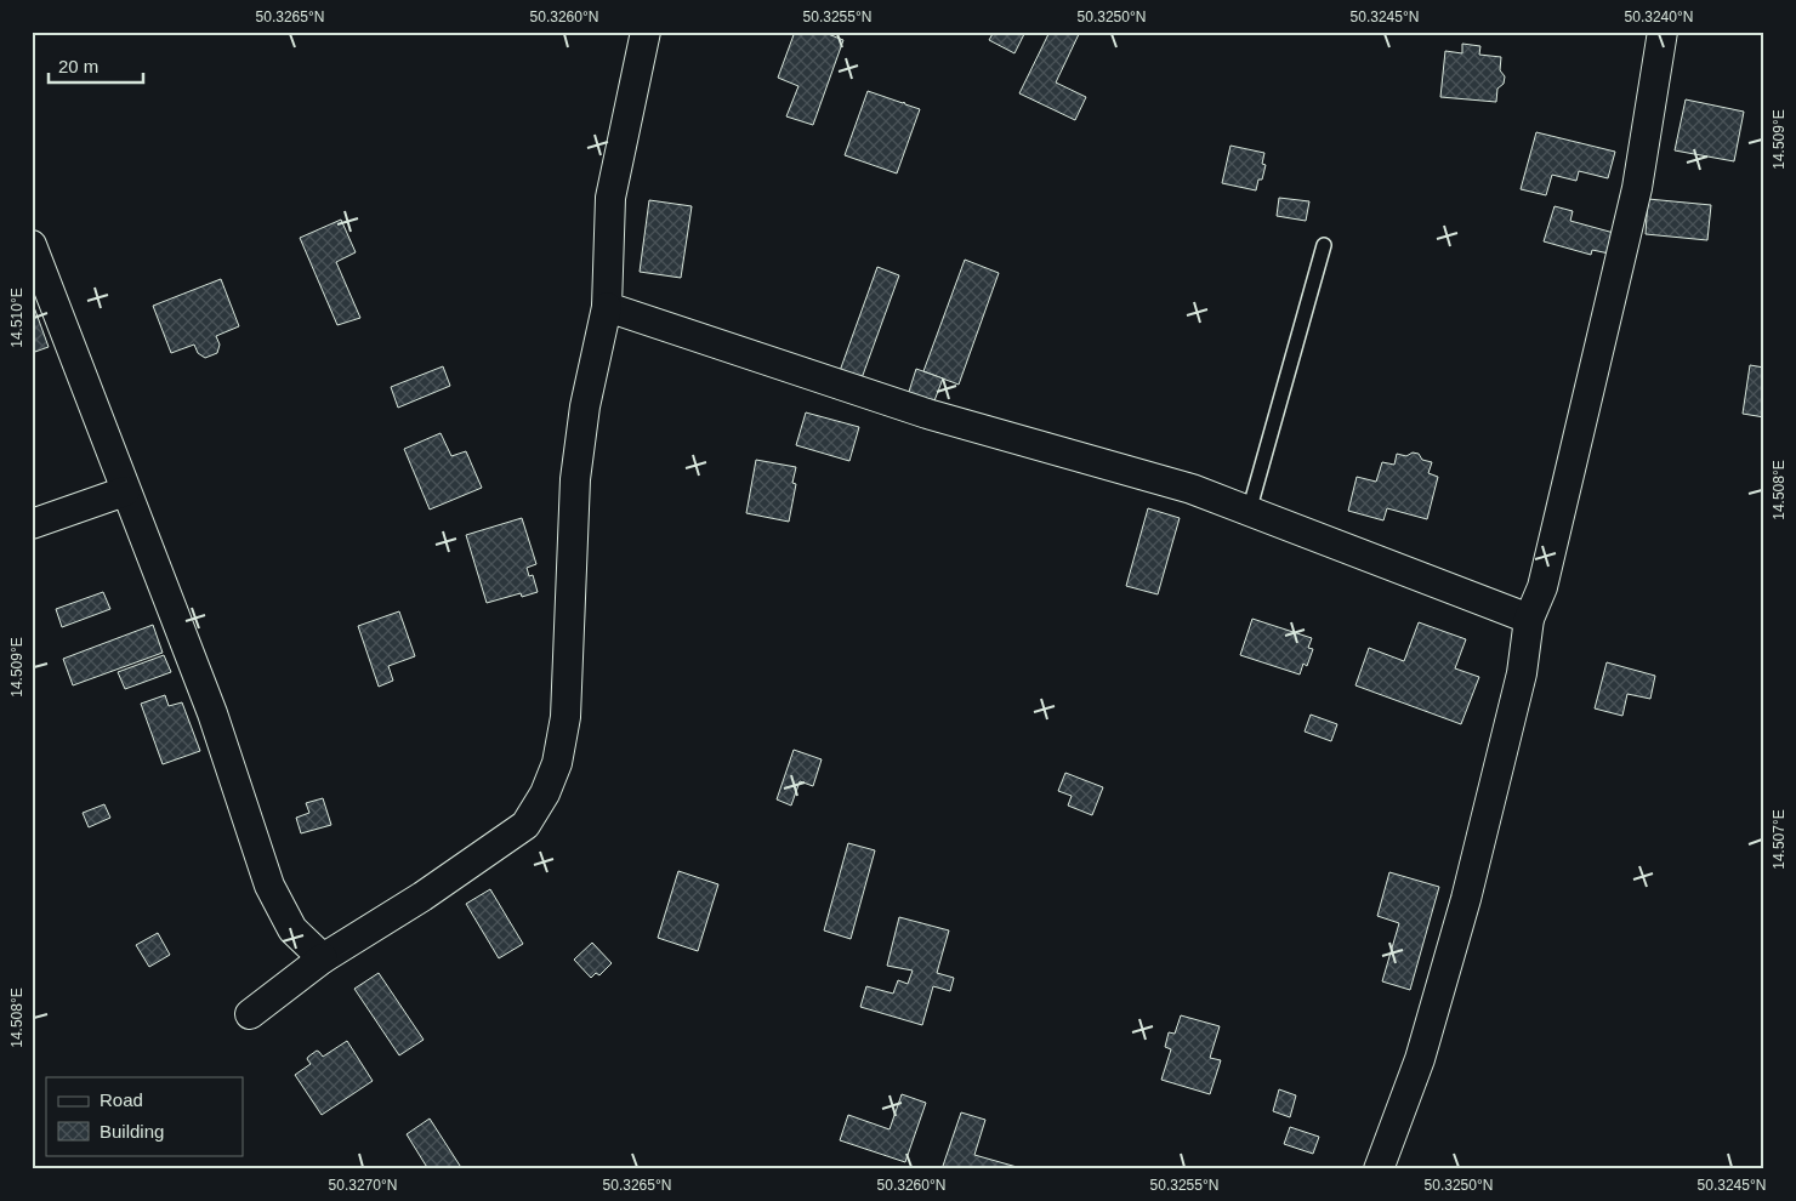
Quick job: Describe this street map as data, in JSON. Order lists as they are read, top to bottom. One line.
{"legend":["Road","Building"],"scale_bar":"20 m","coordinates":["50.3265°N","50.3260°N","50.3255°N","50.3250°N","50.3245°N","50.3240°N","14.509°E","14.510°E","14.508°E","14.507°E","50.3270°N"]}
